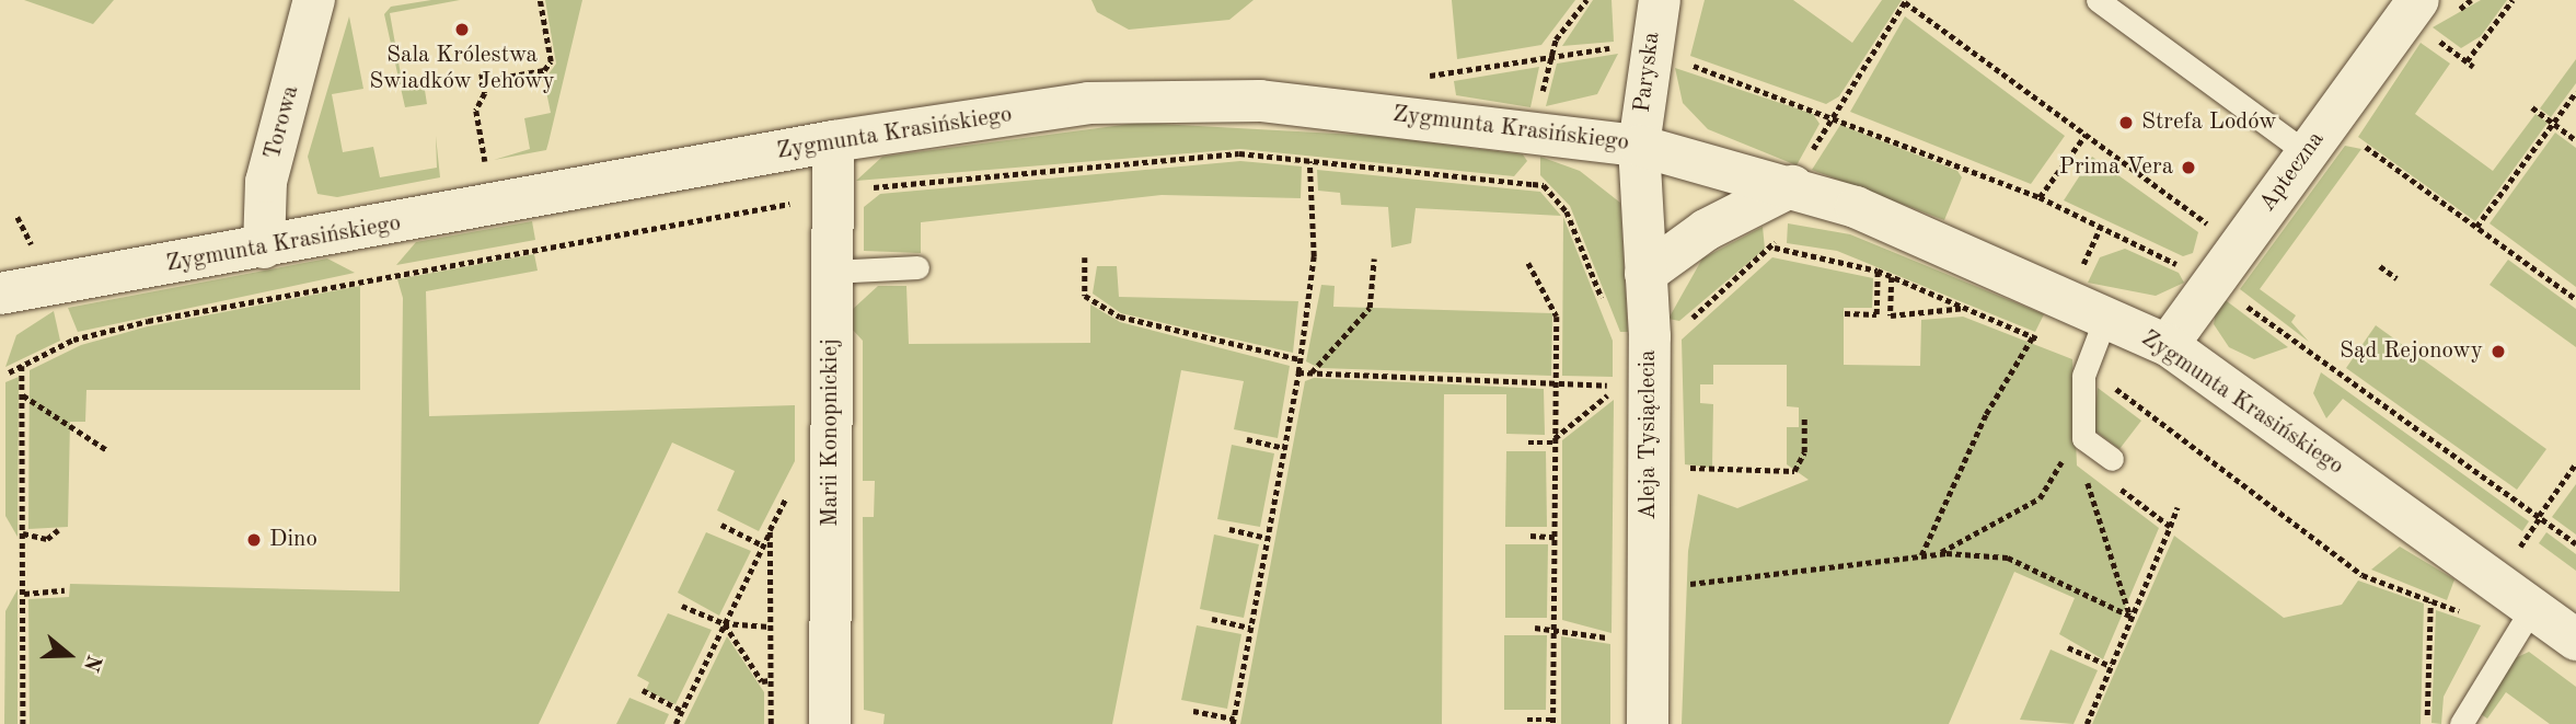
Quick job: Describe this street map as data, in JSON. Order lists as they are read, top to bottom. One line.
{"streets":{"street":["Paryska","Torowa","Zygmunta Krasińskiego","Apteczna","Marii Konopnickiej","Aleja Tysiąclecia"]},"crossings":[["Paryska","Zygmunta Krasińskiego"],["Paryska","Aleja Tysiąclecia"],["Torowa","Zygmunta Krasińskiego"],["Zygmunta Krasińskiego","Apteczna"],["Zygmunta Krasińskiego","Marii Konopnickiej"],["Zygmunta Krasińskiego","Aleja Tysiąclecia"]],"places":["Sala Królestwa Swiadków Jehowy","Strefa Lodów","Prima Vera","Sąd Rejonowy","Dino"],"north":"right"}
